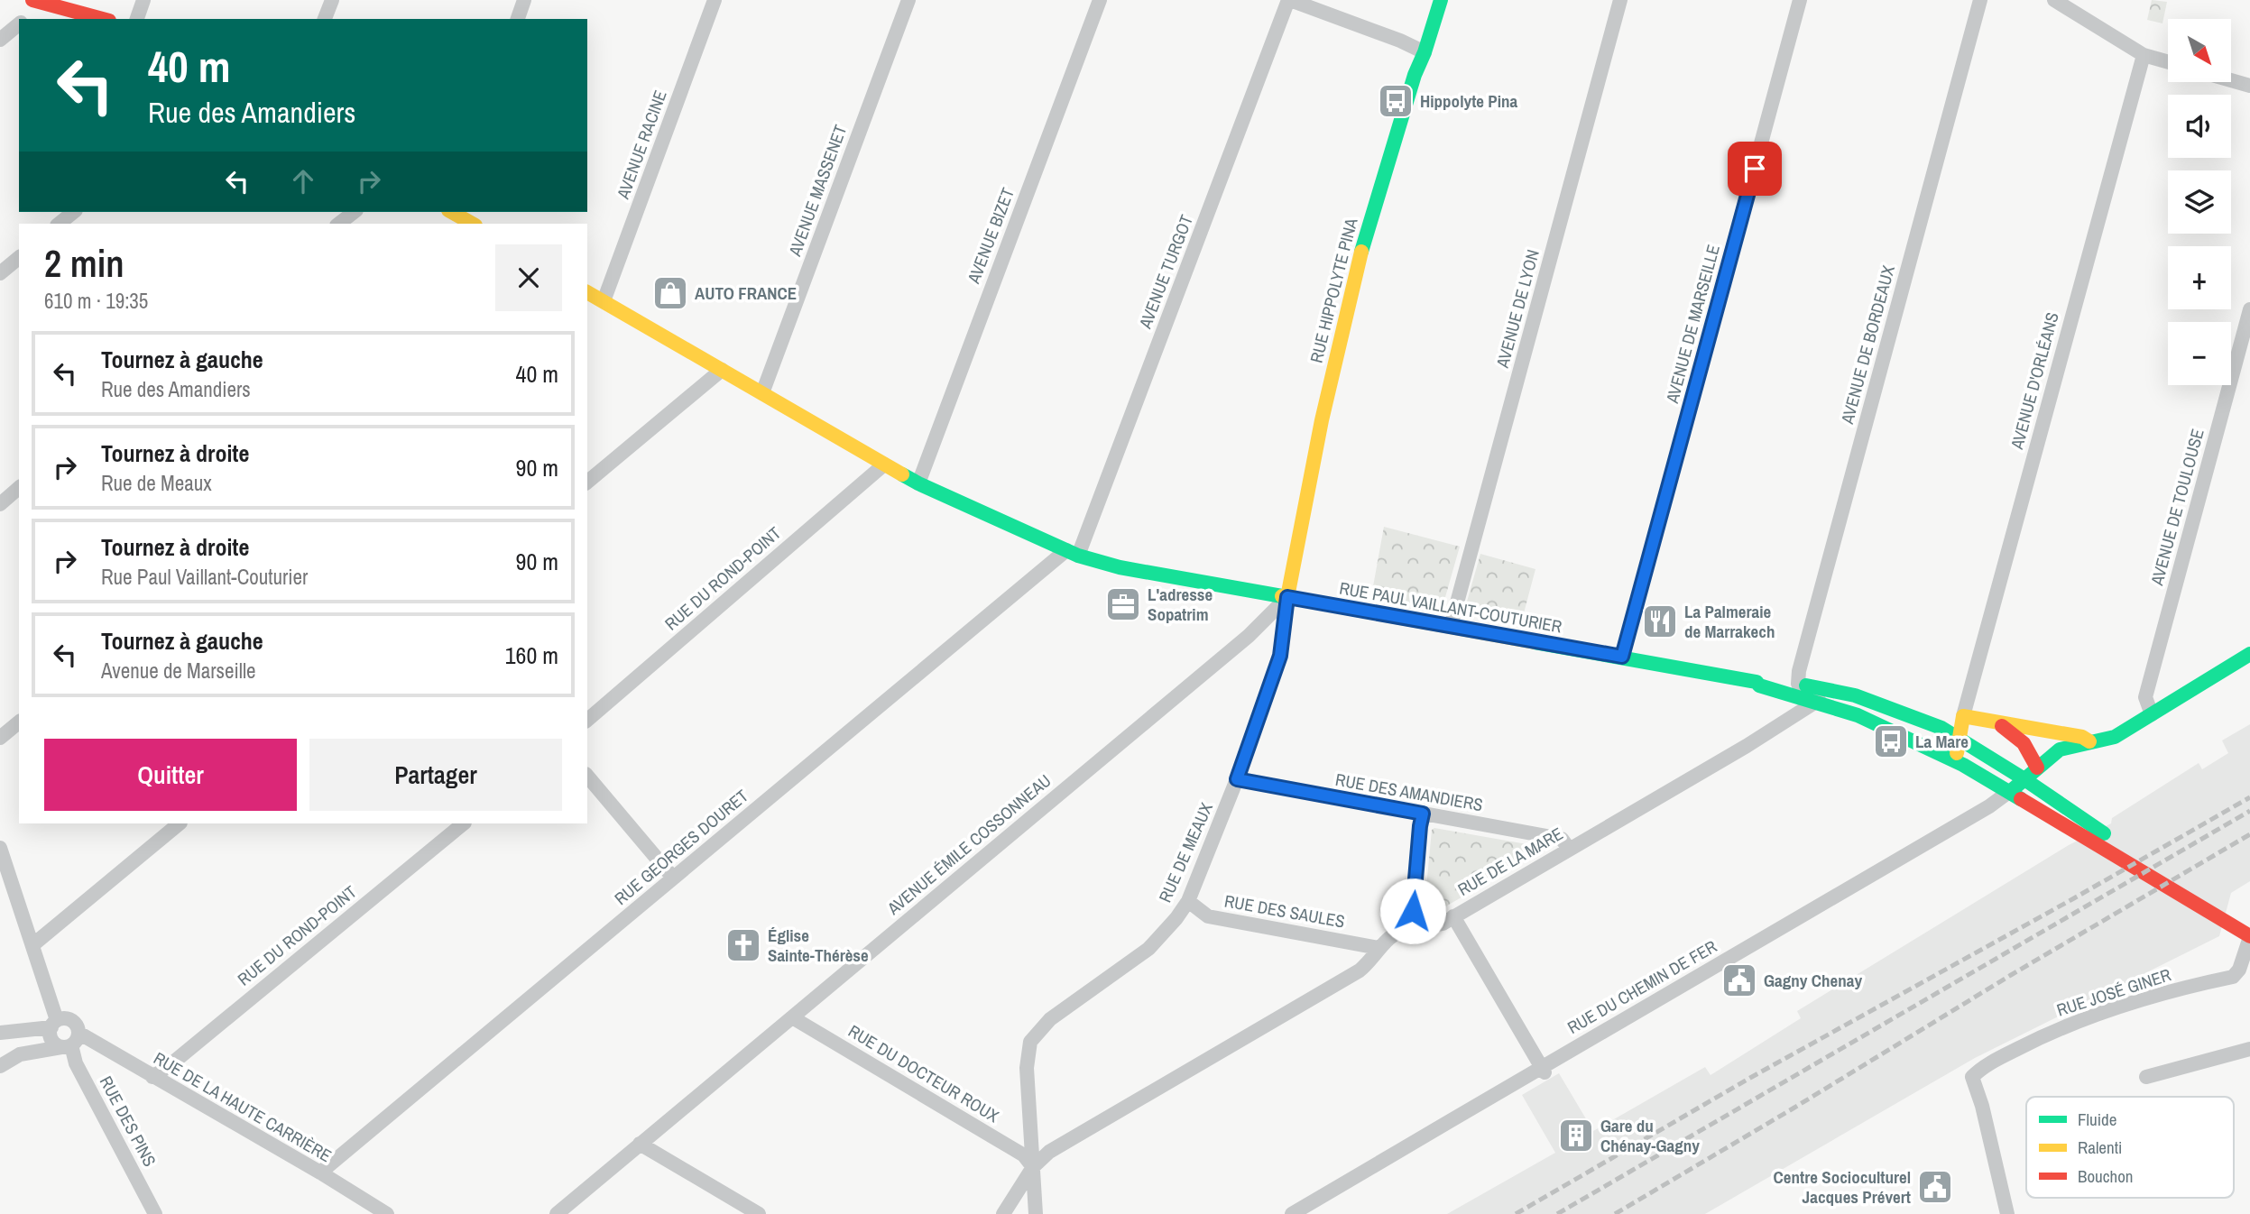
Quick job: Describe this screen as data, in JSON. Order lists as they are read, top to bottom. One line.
{"streets":{"main road":["RUE HIPPOLYTE PINA","RUE PAUL VAILLANT-COUTURIER"],"street":["AVENUE RACINE","AVENUE MASSENET","AVENUE BIZET","AVENUE TURGOT","AVENUE DE LYON","AVENUE DE MARSEILLE","AVENUE DE BORDEAUX","AVENUE D'ORLÉANS","AVENUE DE TOULOUSE","RUE DU ROND-POINT","RUE DES AMANDIERS","AVENUE ÉMILE COSSONNEAU","RUE GEORGES DOURET","RUE DE MEAUX","RUE DE LA MARE","RUE DES SAULES","RUE DU CHEMIN DE FER","RUE JOSÉ GINER","RUE DU DOCTEUR ROUX","RUE DE LA HAUTE CARRIÈRE","RUE DES PINS"]},"crossings":[["AVENUE RACINE","RUE PAUL VAILLANT-COUTURIER"],["AVENUE MASSENET","RUE PAUL VAILLANT-COUTURIER"],["AVENUE BIZET","RUE PAUL VAILLANT-COUTURIER"],["AVENUE TURGOT","RUE PAUL VAILLANT-COUTURIER"],["AVENUE TURGOT","RUE GEORGES DOURET"],["RUE HIPPOLYTE PINA","RUE PAUL VAILLANT-COUTURIER"],["RUE HIPPOLYTE PINA","AVENUE ÉMILE COSSONNEAU"],["RUE HIPPOLYTE PINA","RUE DE MEAUX"],["AVENUE DE LYON","RUE PAUL VAILLANT-COUTURIER"],["AVENUE DE MARSEILLE","RUE PAUL VAILLANT-COUTURIER"],["AVENUE DE BORDEAUX","RUE PAUL VAILLANT-COUTURIER"],["RUE DU ROND-POINT","RUE PAUL VAILLANT-COUTURIER"],["RUE DU ROND-POINT","RUE DE LA HAUTE CARRIÈRE"],["RUE PAUL VAILLANT-COUTURIER","AVENUE ÉMILE COSSONNEAU"],["RUE PAUL VAILLANT-COUTURIER","RUE GEORGES DOURET"],["RUE PAUL VAILLANT-COUTURIER","RUE DE MEAUX"],["RUE PAUL VAILLANT-COUTURIER","RUE DE LA MARE"],["RUE PAUL VAILLANT-COUTURIER","RUE DU CHEMIN DE FER"],["RUE PAUL VAILLANT-COUTURIER","RUE JOSÉ GINER"],["RUE DES AMANDIERS","RUE DE MEAUX"],["RUE DES AMANDIERS","RUE DE LA MARE"],["AVENUE ÉMILE COSSONNEAU","RUE DE MEAUX"],["AVENUE ÉMILE COSSONNEAU","RUE DU DOCTEUR ROUX"],["RUE GEORGES DOURET","RUE DE LA HAUTE CARRIÈRE"],["RUE DE MEAUX","RUE DE LA MARE"],["RUE DE MEAUX","RUE DES SAULES"],["RUE DE MEAUX","RUE DU DOCTEUR ROUX"],["RUE DE LA MARE","RUE DES SAULES"],["RUE DE LA MARE","RUE DU DOCTEUR ROUX"],["RUE DE LA HAUTE CARRIÈRE","RUE DES PINS"]],"places":{"bus stop":["Hippolyte Pina","La Mare"],"shop":["AUTO FRANCE"],"office":["L'adresse Sopatrim"],"restaurant":["La Palmeraie de Marrakech"],"church":["Église Sainte-Thérèse"],"public building":["Gagny Chenay","Centre Socioculturel Jacques Prévert"],"building":["Gare du Chénay-Gagny"]},"legend":["Fluide","Ralenti","Bouchon"],"north":"bottom right","page":{"map_buttons":["+","−"],"turn":["40 m","Rue des Amandiers"],"heading":["2 min","610 m · 19:35"],"list":[{"name":"Tournez à gauche","note":"Rue des Amandiers","value":"40 m"},{"name":"Tournez à droite","note":"Rue de Meaux","value":"90 m"},{"name":"Tournez à droite","note":"Rue Paul Vaillant-Couturier","value":"90 m"},{"name":"Tournez à gauche","note":"Avenue de Marseille","value":"160 m"}],"buttons":["Quitter","Partager"]}}
